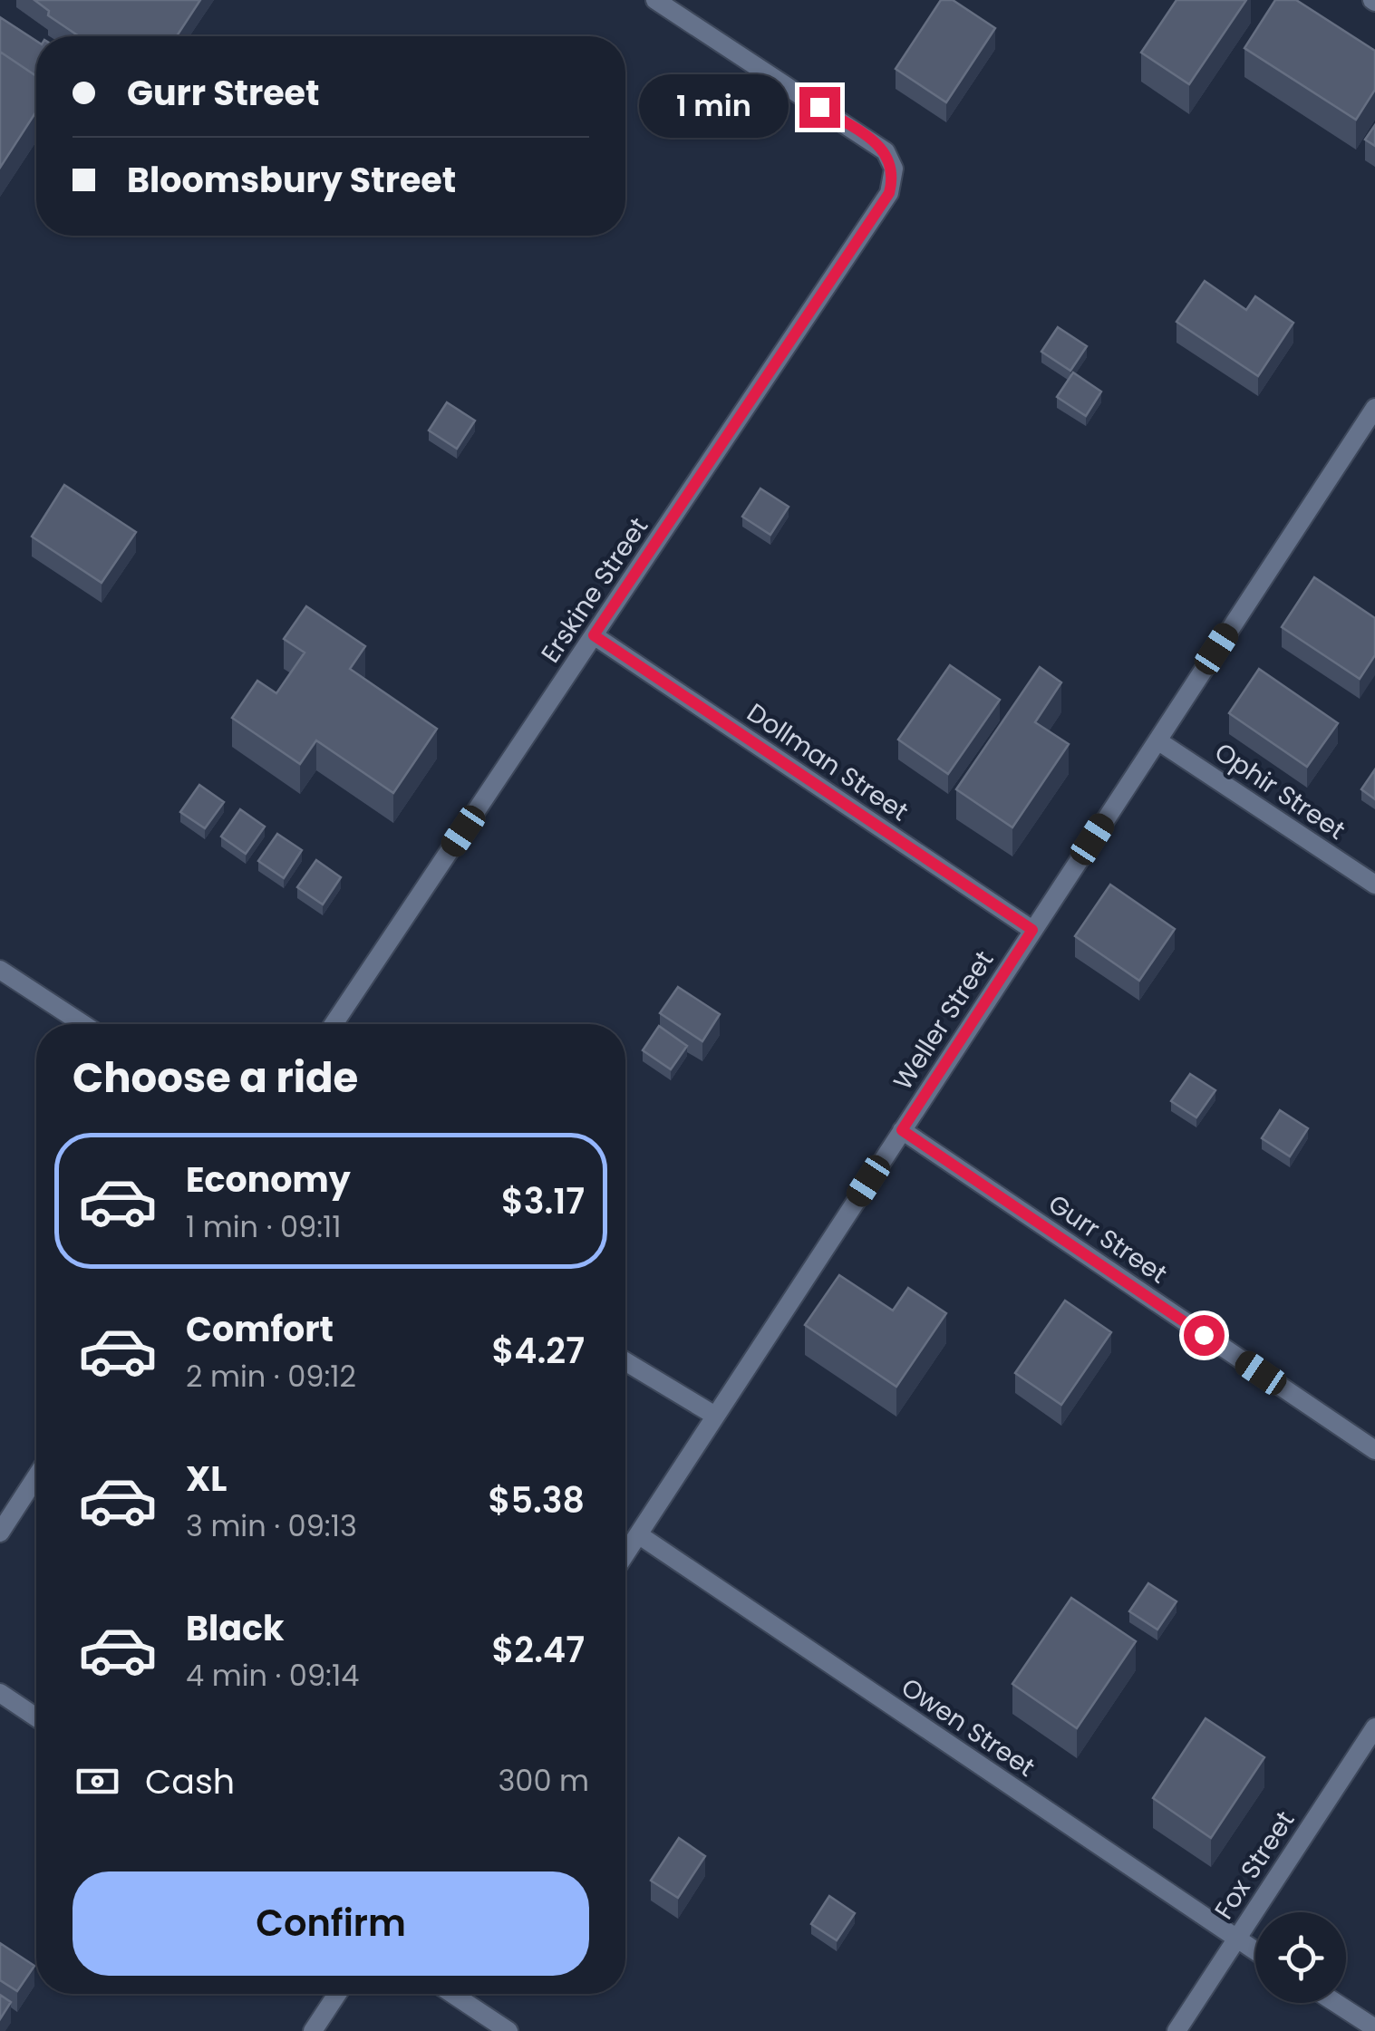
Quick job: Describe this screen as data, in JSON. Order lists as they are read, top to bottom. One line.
{"streets":{"street":["Erskine Street","Dollman Street","Ophir Street","Weller Street","Gurr Street","Owen Street","Fox Street"]},"crossings":[["Erskine Street","Dollman Street"],["Dollman Street","Weller Street"],["Ophir Street","Weller Street"],["Weller Street","Gurr Street"],["Weller Street","Owen Street"],["Owen Street","Fox Street"]],"page":{"banner":["Gurr Street","Bloomsbury Street"],"bubble":"1 min","heading":"Choose a ride","list":[{"name":"Economy","note":"1 min · 09:11","value":"$3.17"},{"name":"Comfort","note":"2 min · 09:12","value":"$4.27"},{"name":"XL","note":"3 min · 09:13","value":"$5.38"},{"name":"Black","note":"4 min · 09:14","value":"$2.47"}],"pay":["Cash","300 m"],"buttons":"Confirm"}}
